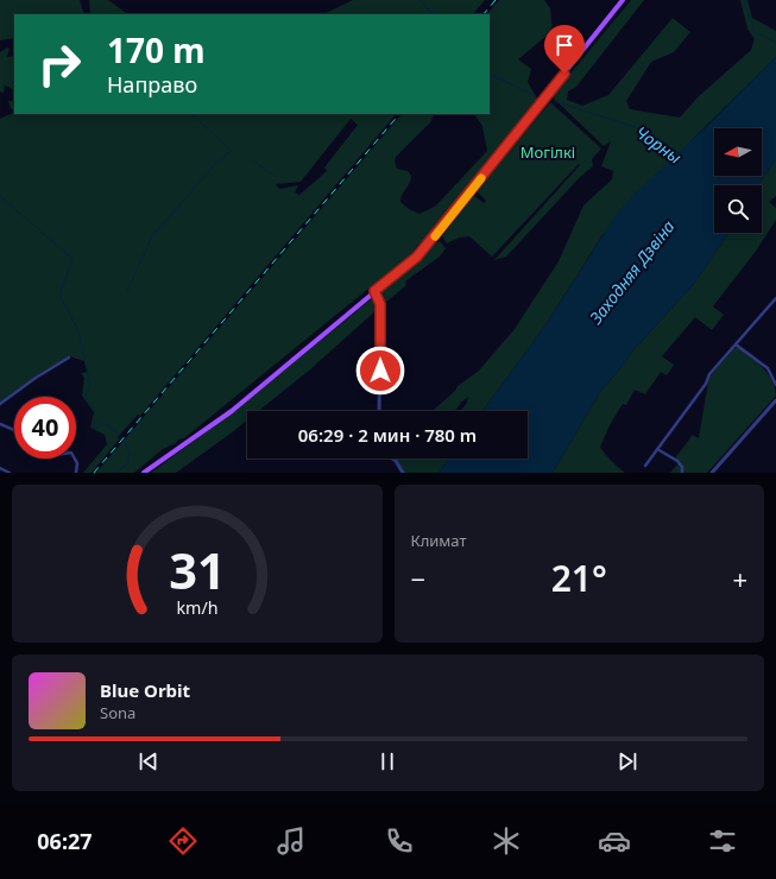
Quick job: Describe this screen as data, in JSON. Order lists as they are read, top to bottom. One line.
{"water":["Чорны","Заходняя Дзвіна"],"parks":["Могілкі"],"north":"left","page":{"turn":["170 m","Направо"],"limit":"40","trip":"06:29 · 2 мин · 780 m","tile":"Климат","heat":["−","21°","+"],"song":["Blue Orbit","Sona"],"tabs":"06:27","gauge":["31","km/h"]}}
